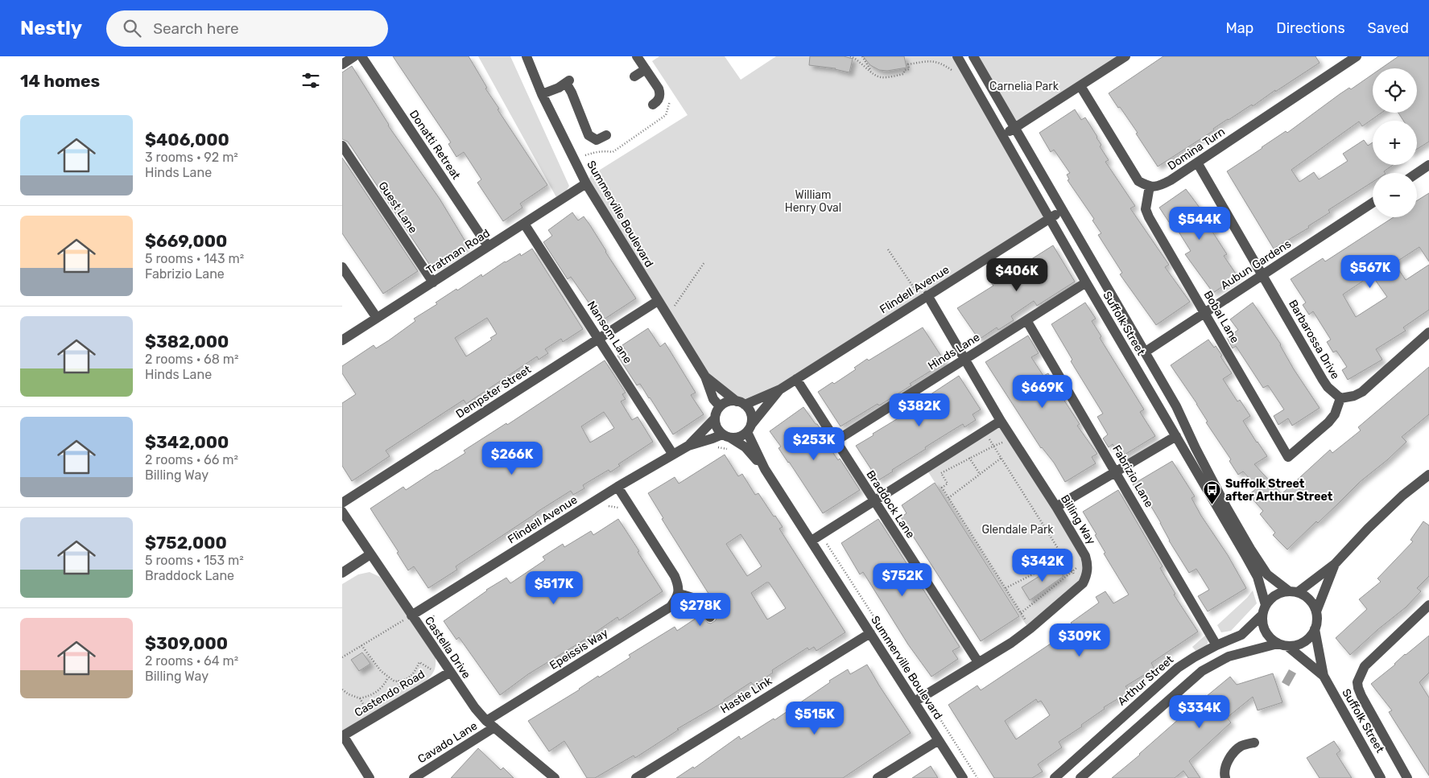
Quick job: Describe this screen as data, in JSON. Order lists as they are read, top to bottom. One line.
{"streets":{"street":["Donatti Retreat","Domina Turn","Guest Lane","Summerville Boulevard","Tratman Road","Aubun Gardens","Flindell Avenue","Bobal Lane","Suffolk Street","Nansom Lane","Barbarossa Drive","Hinds Lane","Dempster Street","Fabrizio Lane","Braddock Lane","Billing Way","Castella Drive","Epeissis Way","Arthur Street","Castendo Road","Hastie Link","Cavado Lane"]},"crossings":[["Donatti Retreat","Tratman Road"],["Domina Turn","Bobal Lane"],["Domina Turn","Barbarossa Drive"],["Guest Lane","Tratman Road"],["Summerville Boulevard","Tratman Road"],["Summerville Boulevard","Flindell Avenue"],["Summerville Boulevard","Dempster Street"],["Summerville Boulevard","Billing Way"],["Summerville Boulevard","Hastie Link"],["Tratman Road","Nansom Lane"],["Aubun Gardens","Bobal Lane"],["Aubun Gardens","Suffolk Street"],["Aubun Gardens","Barbarossa Drive"],["Flindell Avenue","Suffolk Street"],["Flindell Avenue","Nansom Lane"],["Flindell Avenue","Braddock Lane"],["Flindell Avenue","Billing Way"],["Flindell Avenue","Castella Drive"],["Bobal Lane","Barbarossa Drive"],["Suffolk Street","Hinds Lane"],["Suffolk Street","Arthur Street"],["Nansom Lane","Dempster Street"],["Hinds Lane","Fabrizio Lane"],["Hinds Lane","Braddock Lane"],["Hinds Lane","Billing Way"],["Fabrizio Lane","Arthur Street"],["Braddock Lane","Billing Way"],["Castella Drive","Epeissis Way"],["Castella Drive","Castendo Road"],["Castella Drive","Cavado Lane"],["Epeissis Way","Cavado Lane"]],"parks":["Carnelia Park","William Henry Oval","Glendale Park"],"places":{"bus stop":["Suffolk Street after Arthur Street"]},"page":{"header":"Nestly","search":"Search here","nav":["Map","Directions","Saved"],"heading":"14 homes","map_buttons":["+","−"],"list":[{"name":"$406,000","note":"3 rooms · 92 m² · Hinds Lane"},{"name":"$669,000","note":"5 rooms · 143 m² · Fabrizio Lane"},{"name":"$382,000","note":"2 rooms · 68 m² · Hinds Lane"},{"name":"$342,000","note":"2 rooms · 66 m² · Billing Way"},{"name":"$752,000","note":"5 rooms · 153 m² · Braddock Lane"},{"name":"$309,000","note":"2 rooms · 64 m² · Billing Way"}],"price":["$544K","$567K","$406K","$669K","$382K","$253K","$266K","$342K","$752K","$517K","$278K","$309K","$334K","$515K"]}}
